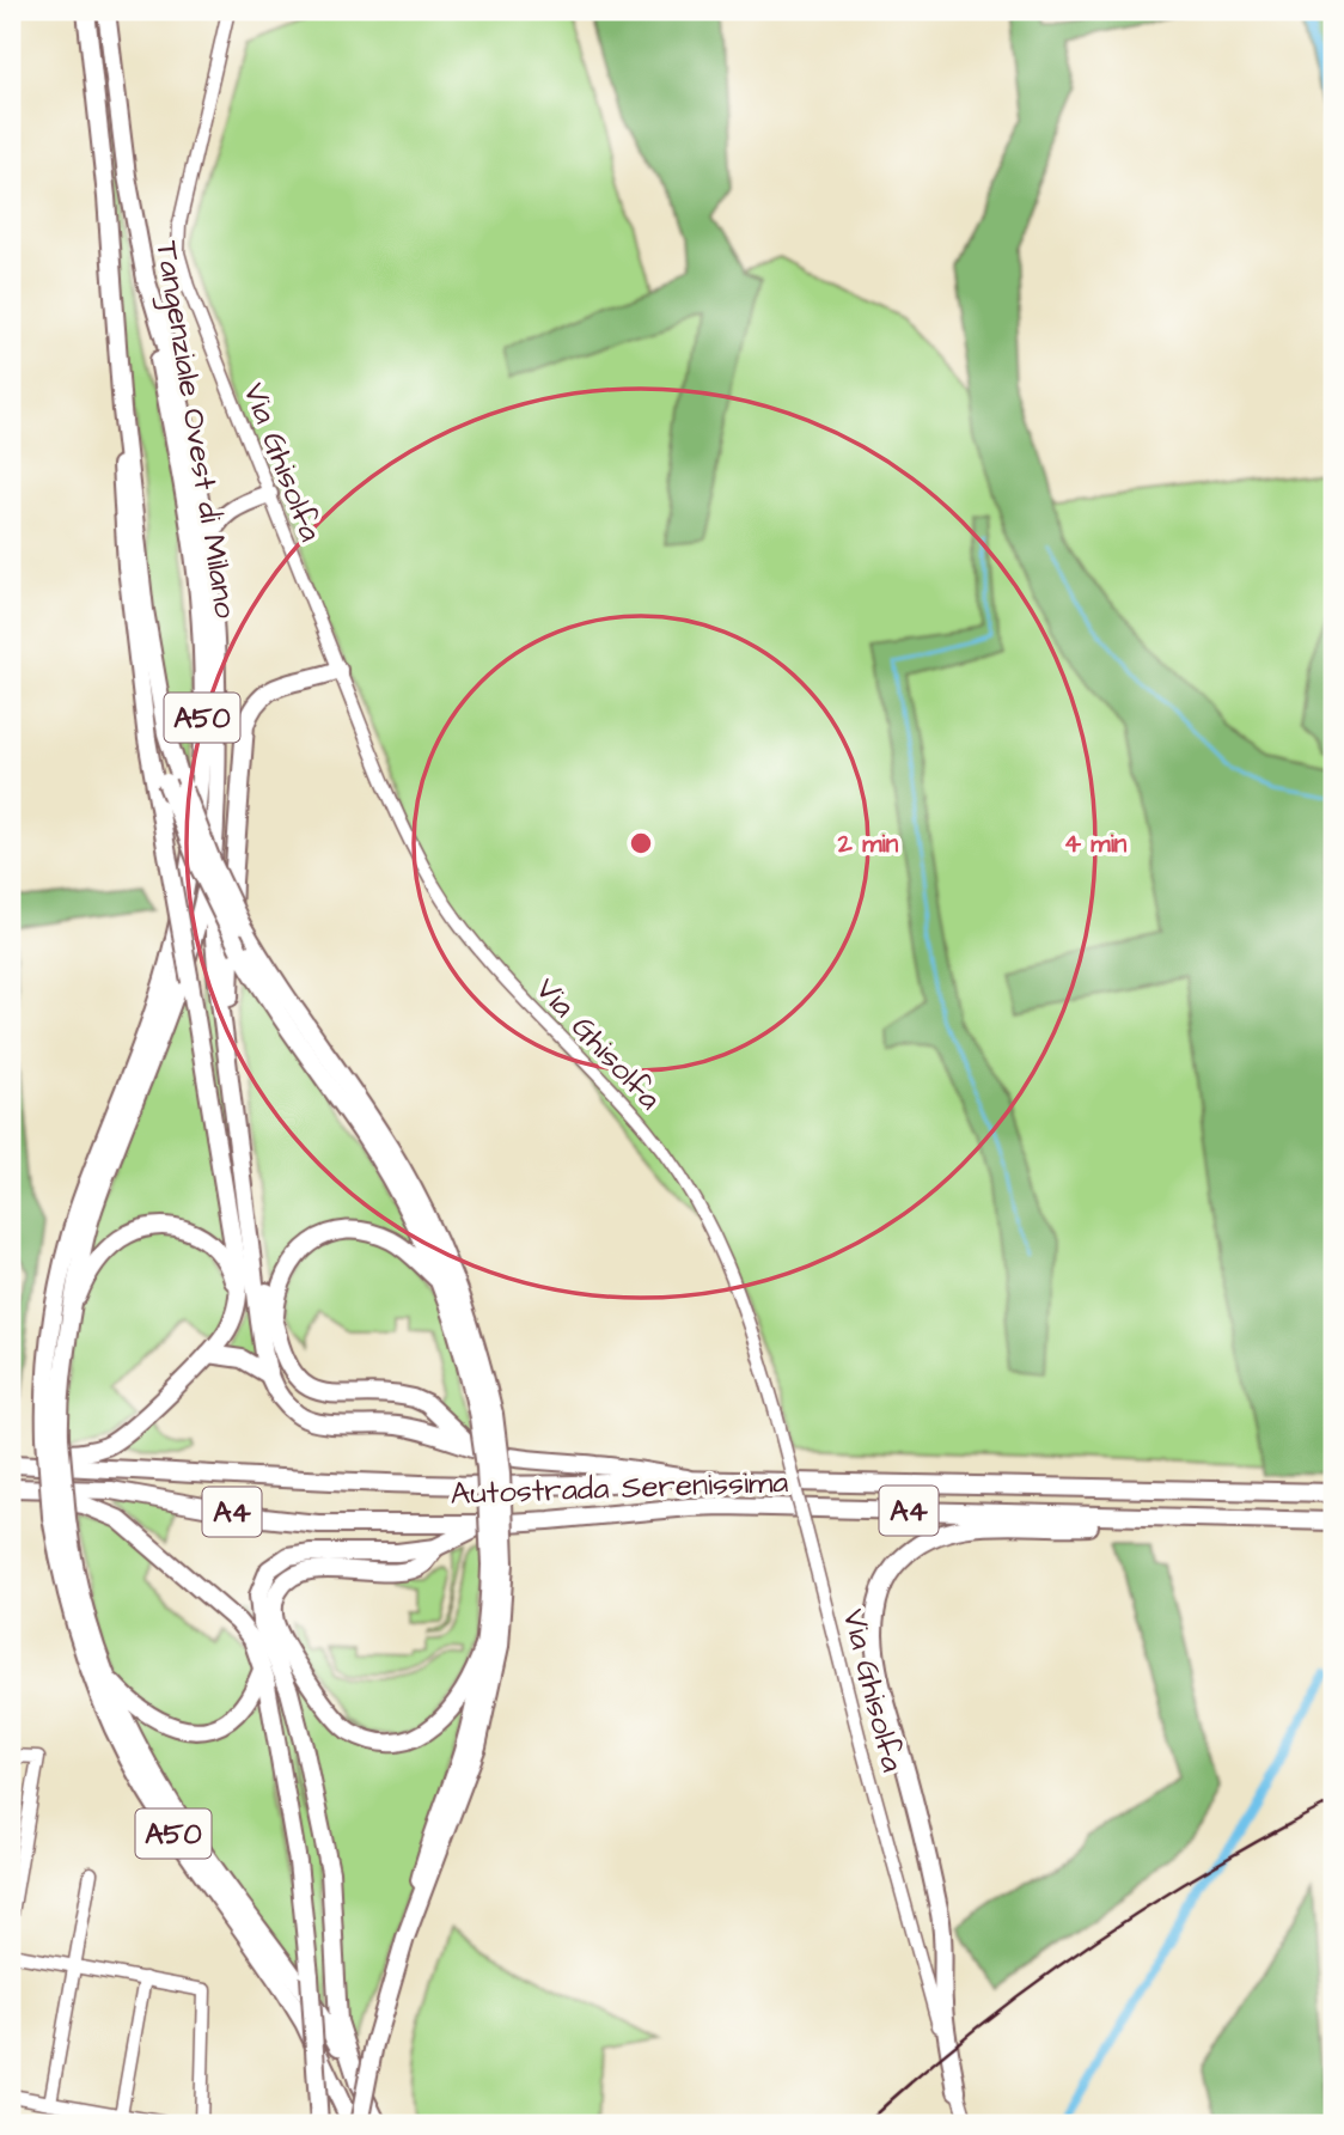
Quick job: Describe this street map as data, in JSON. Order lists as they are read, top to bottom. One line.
{"streets":{"highway":["Tangenziale Ovest di Milano","A50","Autostrada Serenissima","A4"],"street":["Via Ghisolfa"]},"crossings":[["Tangenziale Ovest di Milano","A50"]],"rings":["2 min","4 min"]}
